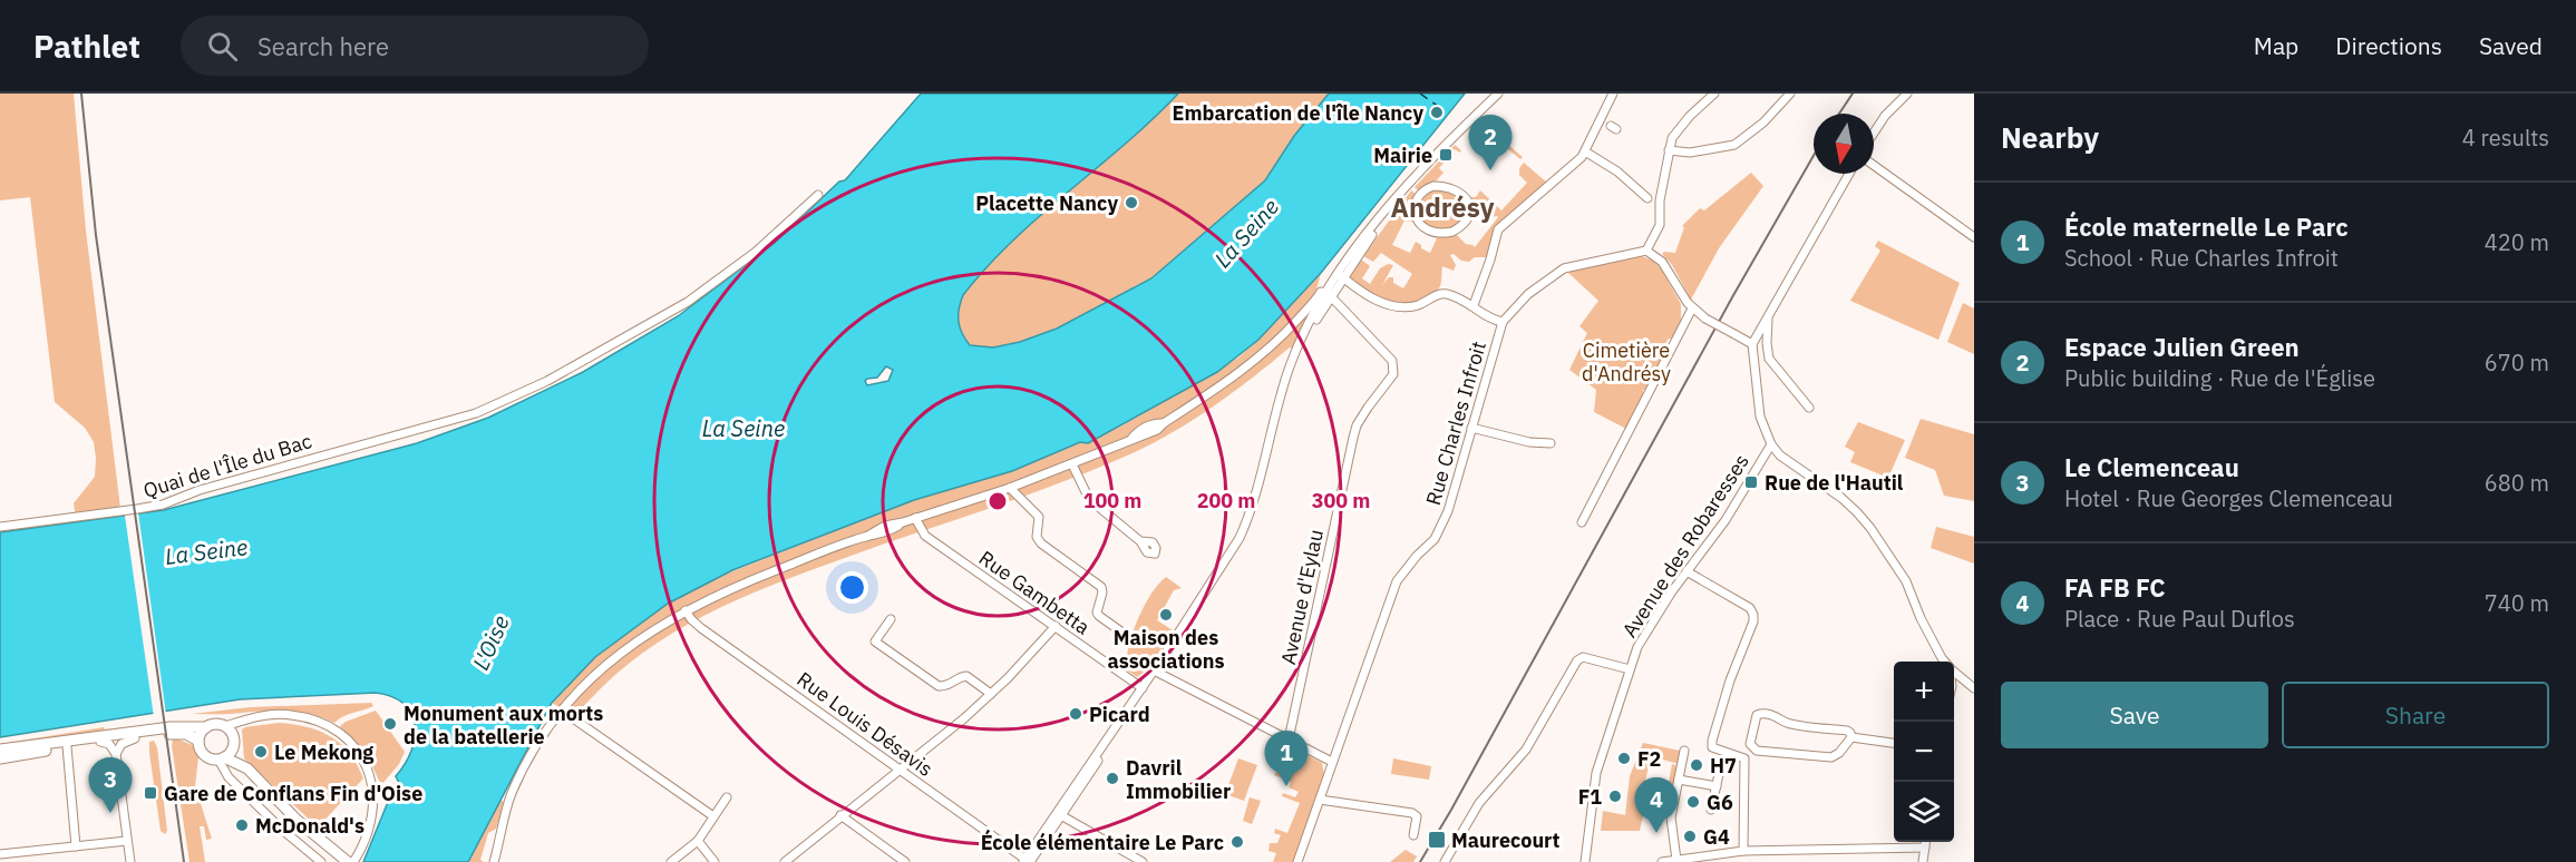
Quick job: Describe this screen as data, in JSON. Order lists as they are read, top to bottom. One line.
{"streets":{"street":["Rue Charles Infroit","Quai de l'Île du Bac","Avenue des Robaresses","Rue Gambetta","Avenue d'Eylau","Rue Louis Désavis"]},"districts":["Andrésy"],"water":["La Seine","L'Oise"],"parks":["Cimetière d'Andrésy"],"places":{"other":["Embarcation de l'île Nancy","Placette Nancy","Maison des associations","Picard","Monument aux morts de la batellerie","Le Mekong","F2","H7","Davril Immobilier","F1","G6","McDonald's","G4","École élémentaire Le Parc"],"transit":["Mairie","Rue de l'Hautil","Gare de Conflans Fin d'Oise","Maurecourt"]},"north":"bottom","page":{"header":"Pathlet","search":"Search here","nav":["Map","Directions","Saved"],"heading":["Nearby","4 results"],"pins":["2","1","3","4"],"list":[{"mark":"1","name":"École maternelle Le Parc","note":"School · Rue Charles Infroit","value":"420 m"},{"mark":"2","name":"Espace Julien Green","note":"Public building · Rue de l'Église","value":"670 m"},{"mark":"3","name":"Le Clemenceau","note":"Hotel · Rue Georges Clemenceau","value":"680 m"},{"mark":"4","name":"FA FB FC","note":"Place · Rue Paul Duflos","value":"740 m"}],"map_buttons":["+","−"],"buttons":["Save","Share"]},"rings":["100 m","200 m","300 m"]}
